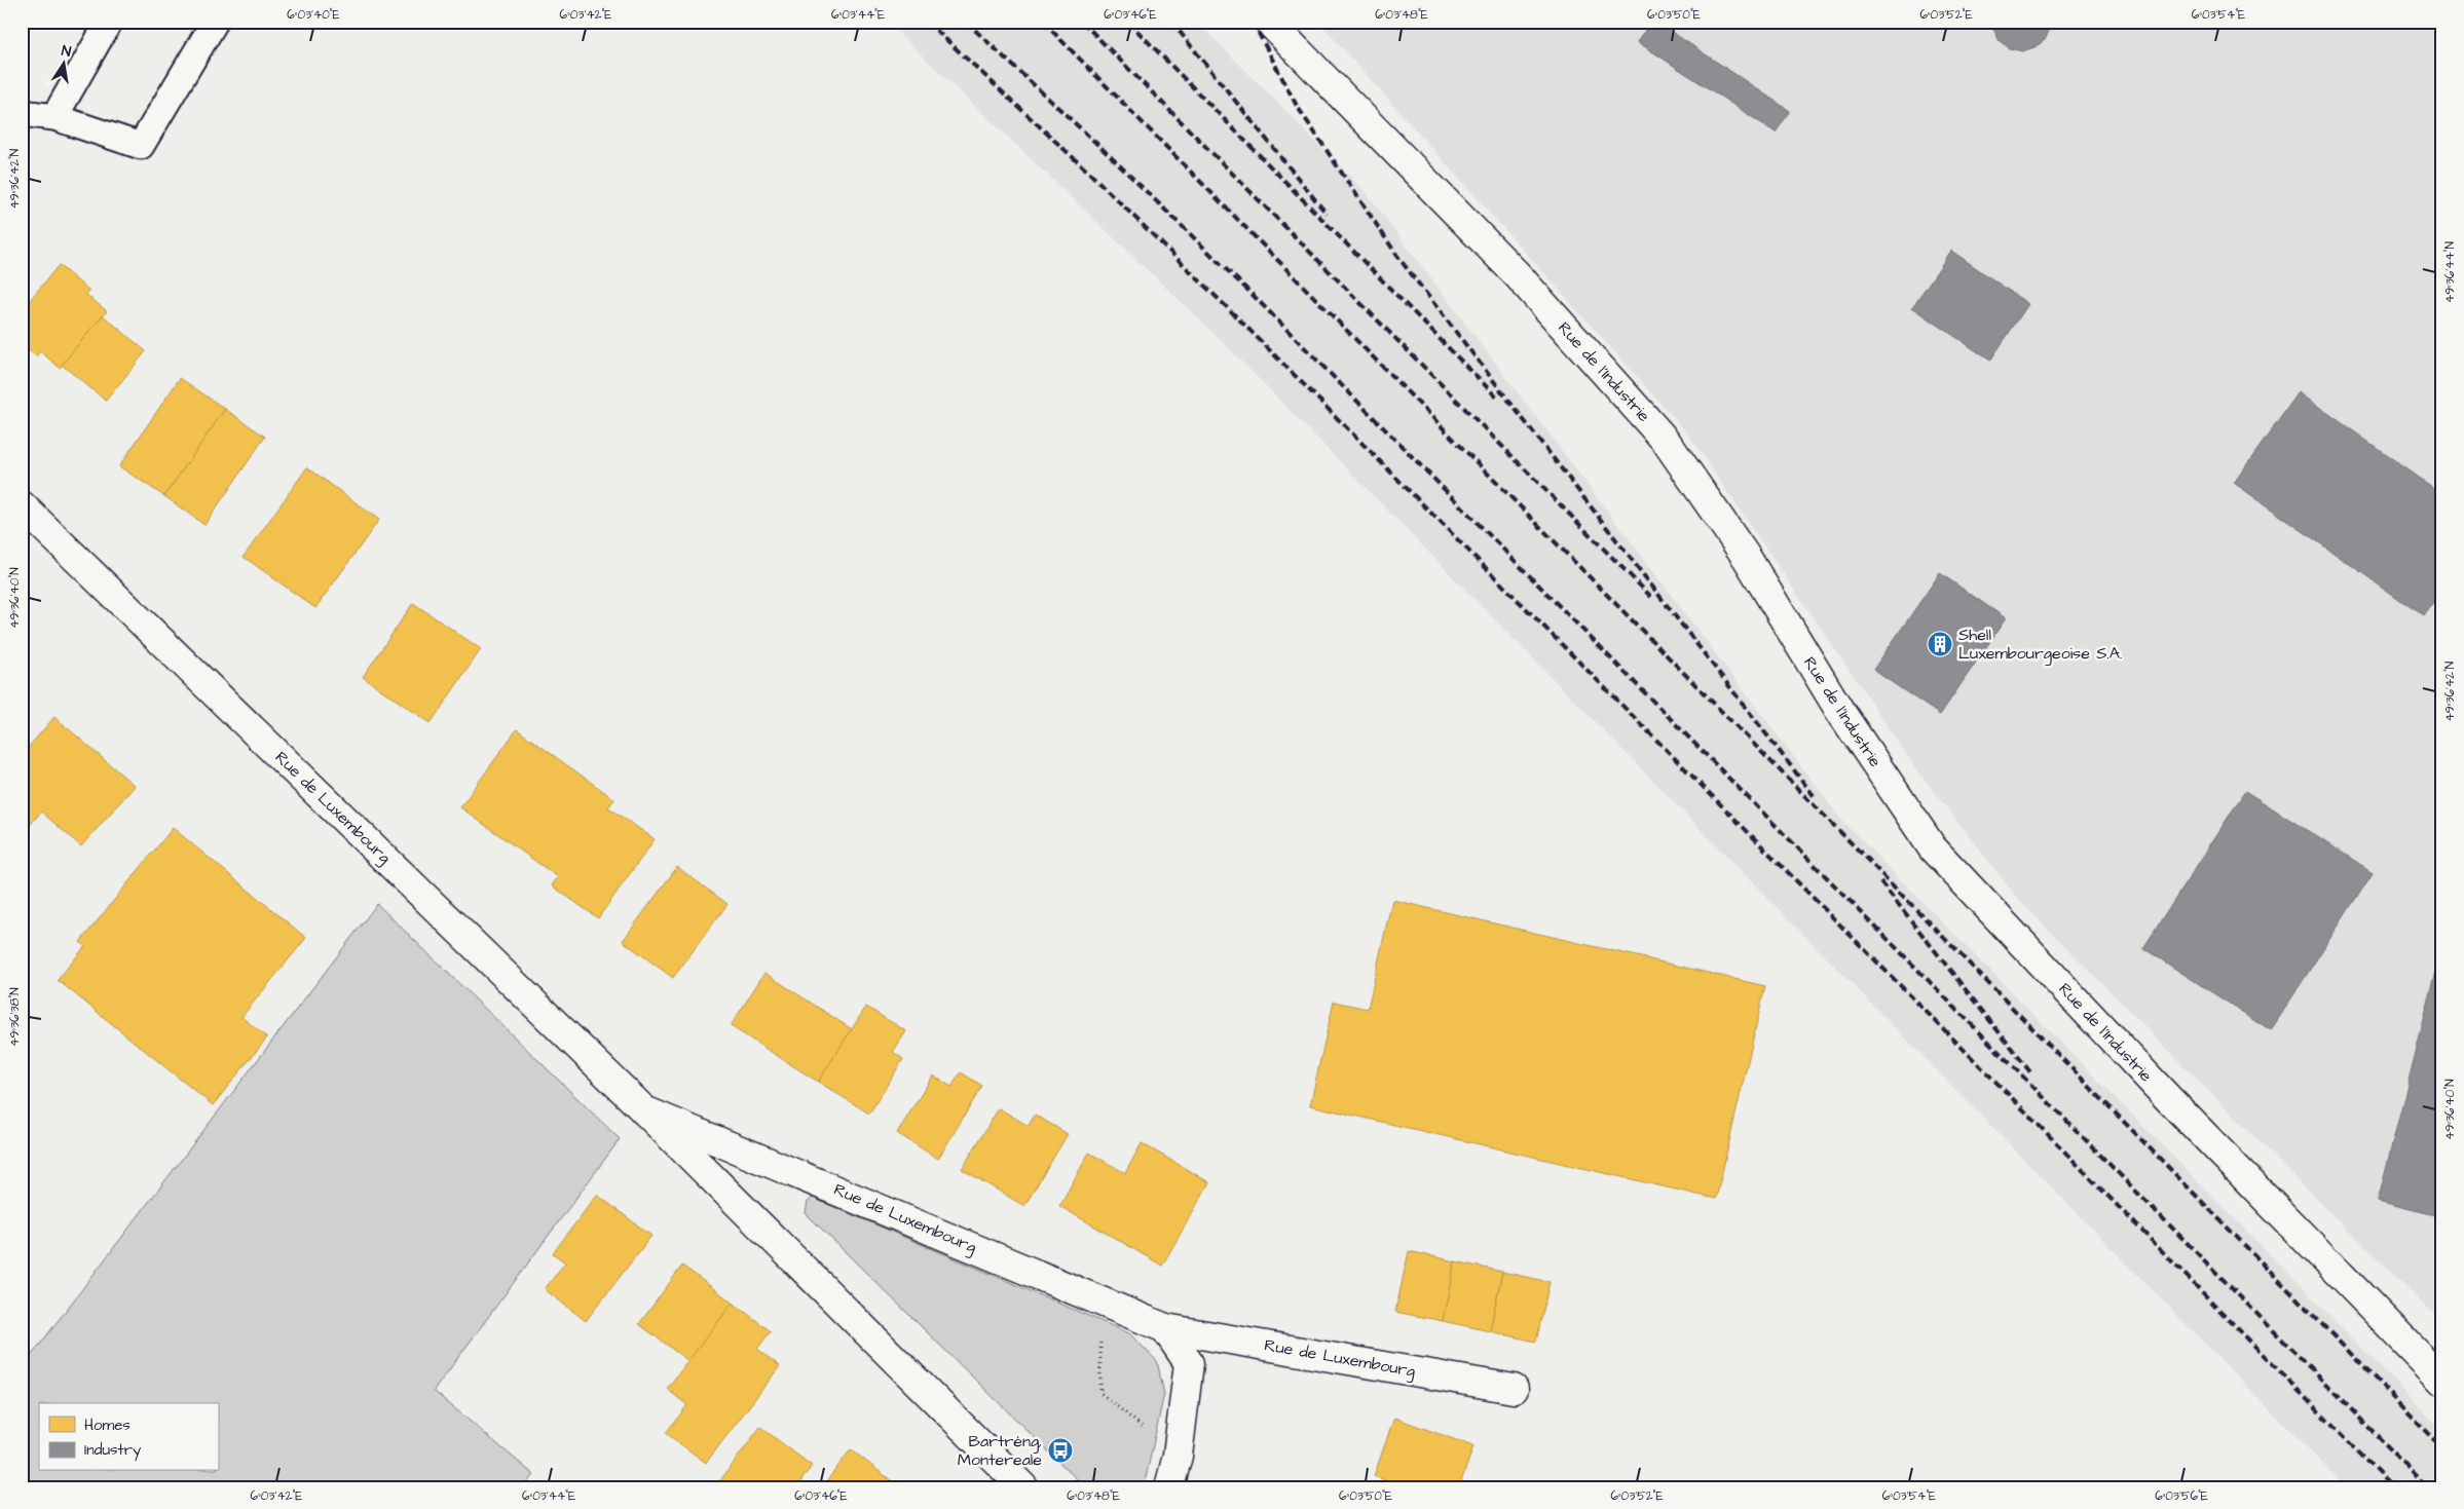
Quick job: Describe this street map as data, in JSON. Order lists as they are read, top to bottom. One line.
{"streets":{"street":["Rue de l'Industrie","Rue de Luxembourg"]},"places":{"building":["Shell Luxembourgeoise S.A."],"bus stop":["Bartréng, Montereale"]},"legend":["Homes","Industry"],"north":"top","coordinates":["6°03'40\"E","6°03'42\"E","6°03'44\"E","6°03'46\"E","6°03'48\"E","6°03'50\"E","6°03'52\"E","6°03'54\"E","49°36'42\"N","49°36'44\"N","49°36'40\"N","49°36'38\"N","6°03'56\"E"]}
